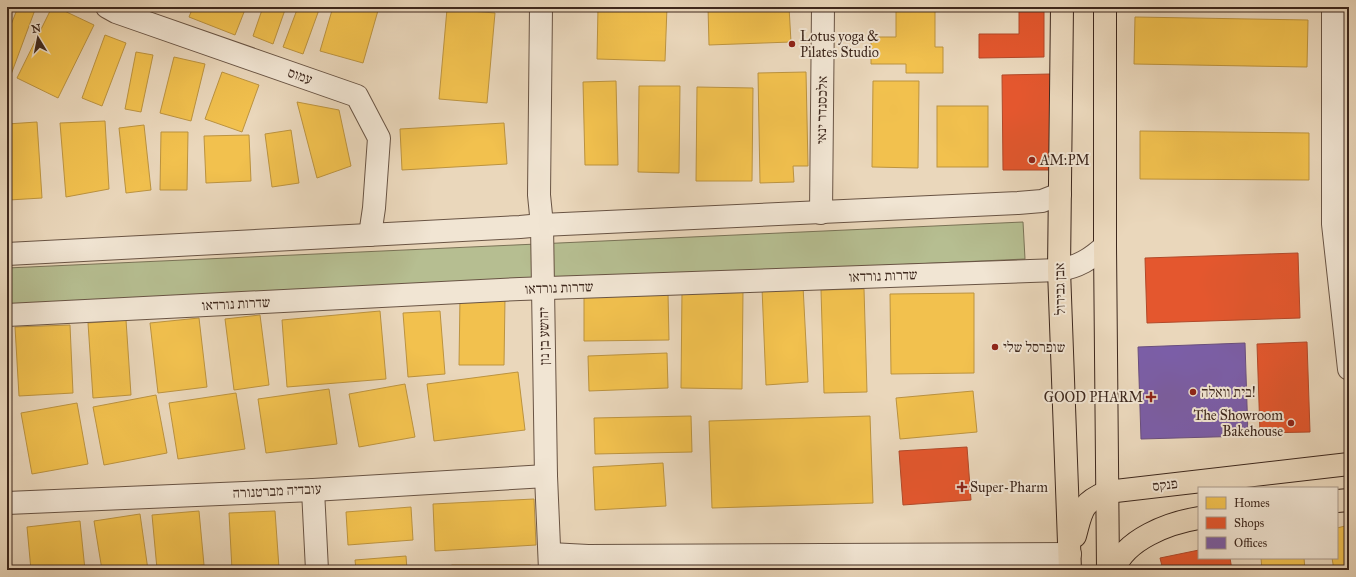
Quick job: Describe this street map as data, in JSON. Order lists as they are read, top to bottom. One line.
{"streets":{"main road":["אבן גבירול","פנקס"],"street":["עמוס","אלכסנדר ינאי","שדרות נורדאו","יהושע בן נון","עובדיה מברטנורה"]},"crossings":[["שדרות נורדאו","אבן גבירול"],["שדרות נורדאו","יהושע בן נון"],["אבן גבירול","פנקס"],["יהושע בן נון","עובדיה מברטנורה"]],"places":{"other":["Lotus yoga & Pilates Studio","AM:PM","שופרסל שלי","בית וואלה!","The Showroom Bakehouse"],"health":["GOOD PHARM","Super-Pharm"]},"legend":["Homes","Shops","Offices"],"north":"top"}
